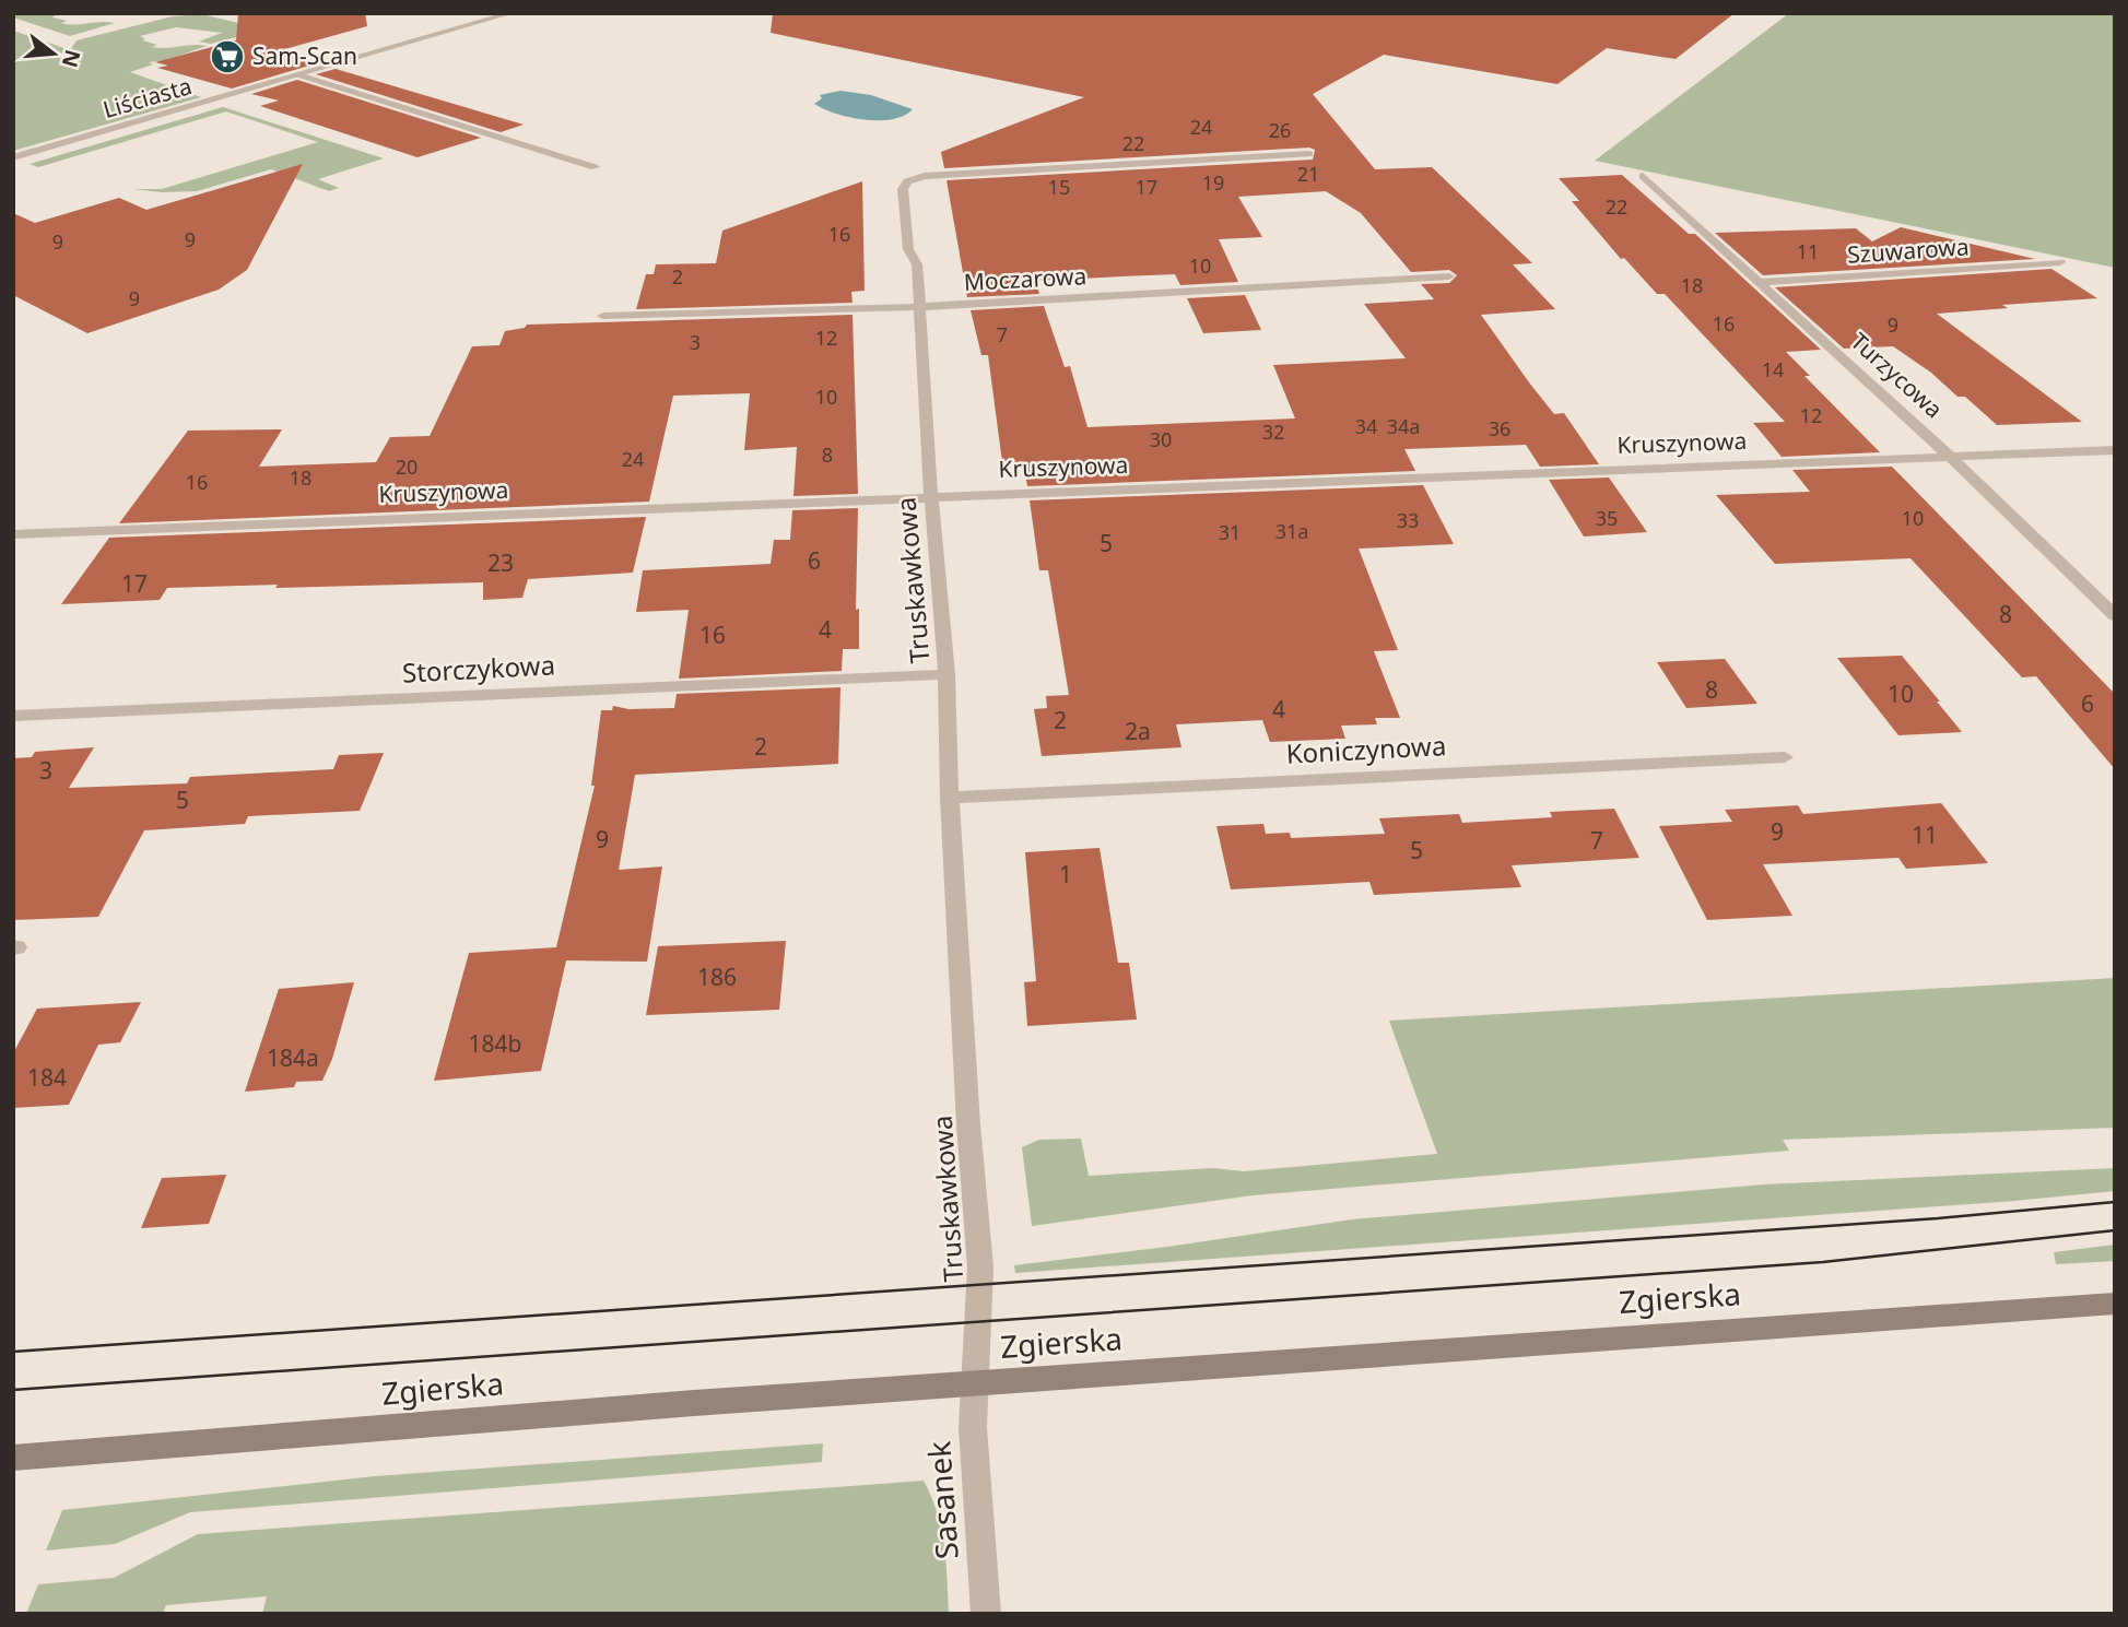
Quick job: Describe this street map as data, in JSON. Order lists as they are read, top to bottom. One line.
{"streets":{"main road":["Zgierska"],"street":["Liściasta","Szuwarowa","Moczarowa","Turzycowa","Kruszynowa","Truskawkowa","Storczykowa","Koniczynowa","Sasanek"]},"crossings":[["Szuwarowa","Turzycowa"],["Moczarowa","Truskawkowa"],["Turzycowa","Kruszynowa"],["Kruszynowa","Truskawkowa"],["Truskawkowa","Storczykowa"],["Truskawkowa","Koniczynowa"],["Truskawkowa","Zgierska"],["Truskawkowa","Sasanek"],["Zgierska","Sasanek"]],"places":{"supermarket":["Sam-Scan"]},"house_numbers":["24","26","22","21","19","15","17","22","16","9","9","11","10","2","18","9","16","9","7","12","3","14","10","12","34","34a","36","32","30","8","24","20","18","16","35","10","33","31a","31","5","6","23","17","8","4","16","8","10","6","4","2","2a","2","3","5","9","11","9","7","5","1","186","184b","184a","184"],"north":"right"}
